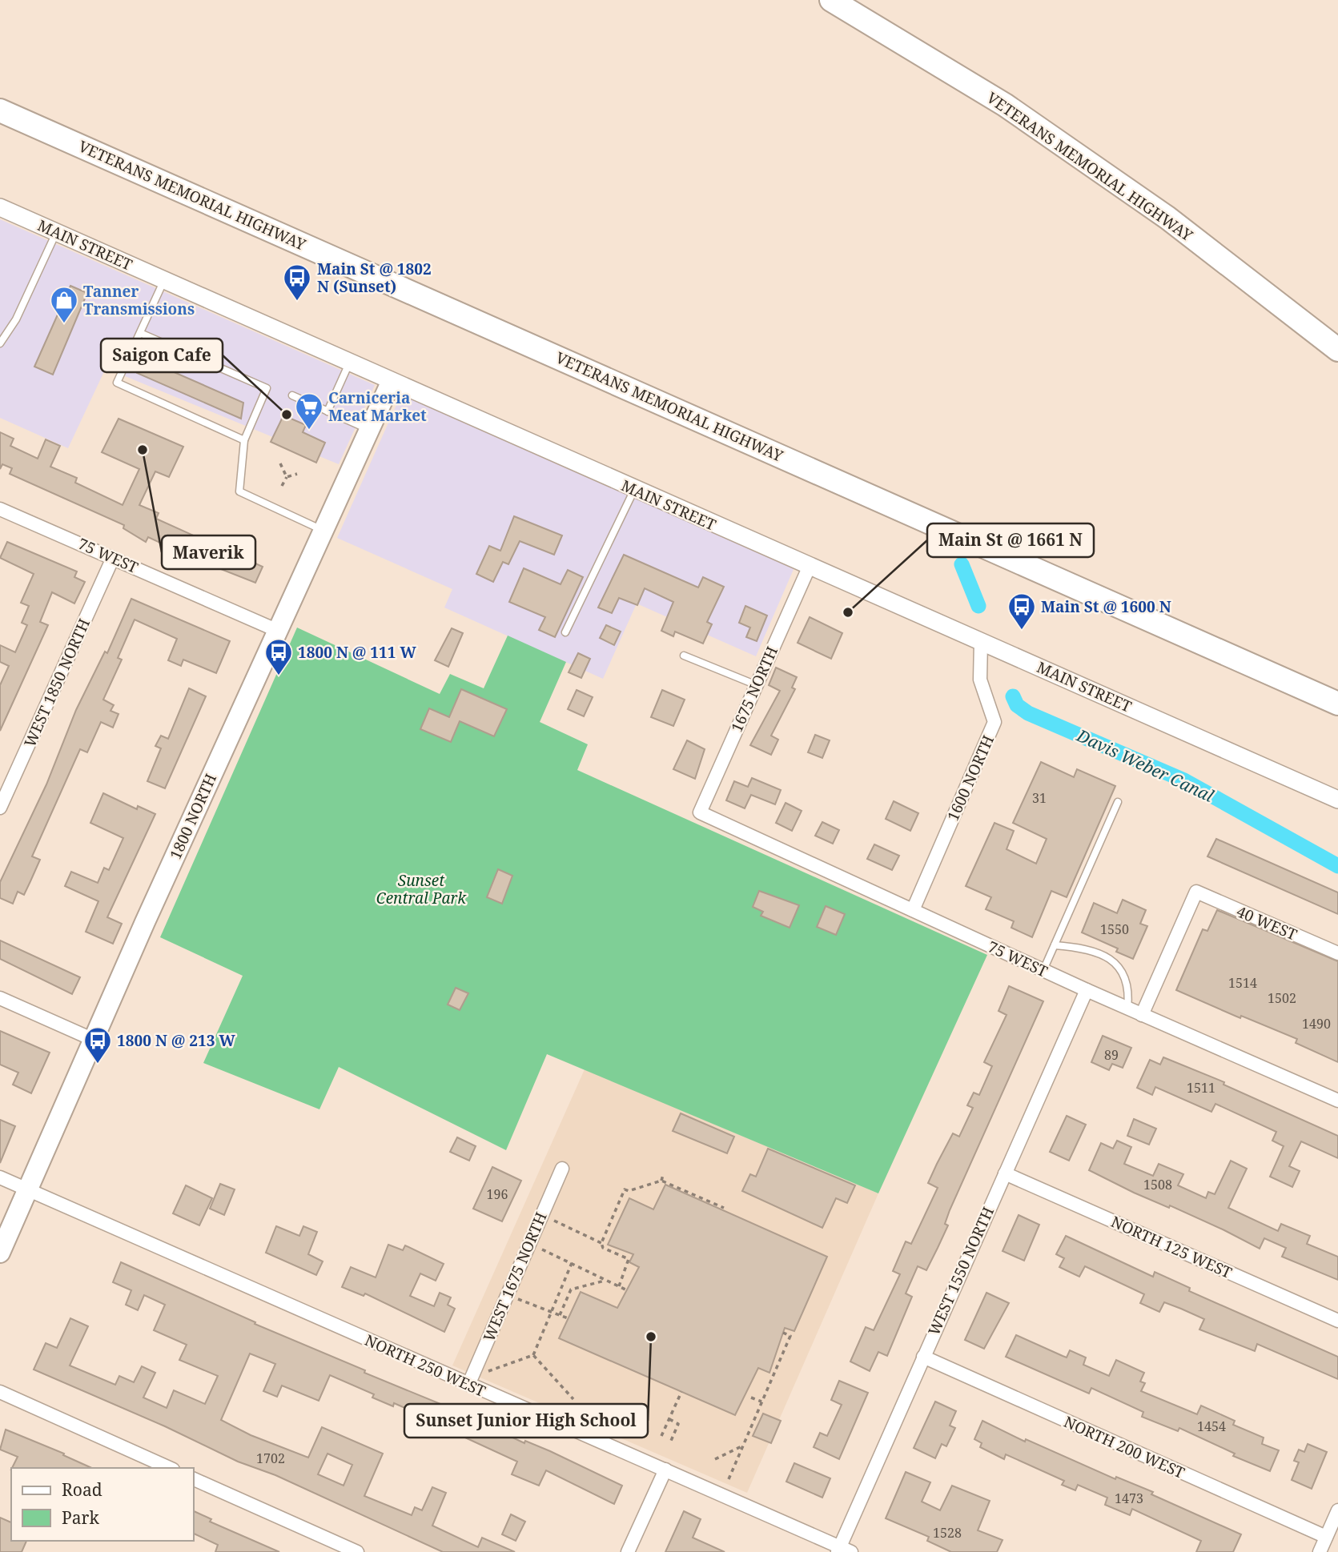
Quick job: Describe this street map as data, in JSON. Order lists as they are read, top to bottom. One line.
{"streets":{"highway":["VETERANS MEMORIAL HIGHWAY"],"main road":["MAIN STREET","1800 NORTH"],"street":["75 WEST","WEST 1850 NORTH","1675 NORTH","1600 NORTH","40 WEST","NORTH 125 WEST","WEST 1550 NORTH","WEST 1675 NORTH","NORTH 250 WEST","NORTH 200 WEST"]},"crossings":[["MAIN STREET","1675 NORTH"],["MAIN STREET","1600 NORTH"],["MAIN STREET","1800 NORTH"],["75 WEST","WEST 1850 NORTH"],["75 WEST","1675 NORTH"],["75 WEST","1600 NORTH"],["75 WEST","1800 NORTH"],["75 WEST","40 WEST"],["75 WEST","WEST 1550 NORTH"],["1800 NORTH","NORTH 250 WEST"],["NORTH 125 WEST","WEST 1550 NORTH"],["WEST 1550 NORTH","NORTH 250 WEST"],["WEST 1550 NORTH","NORTH 200 WEST"],["WEST 1675 NORTH","NORTH 250 WEST"]],"water":["Davis Weber Canal"],"parks":["Sunset Central Park"],"places":{"bus stop":["Main St @ 1802 N (Sunset)","Main St @ 1600 N","1800 N @ 111 W","1800 N @ 213 W"],"shop":["Tanner Transmissions"],"other":["Saigon Cafe","Maverik","Main St @ 1661 N","Sunset Junior High School"],"supermarket":["Carniceria Meat Market"]},"house_numbers":["31","1550","1514","1502","1490","89","1511","1508","196","1454","1702","1473","1528"],"legend":["Road","Park"]}
